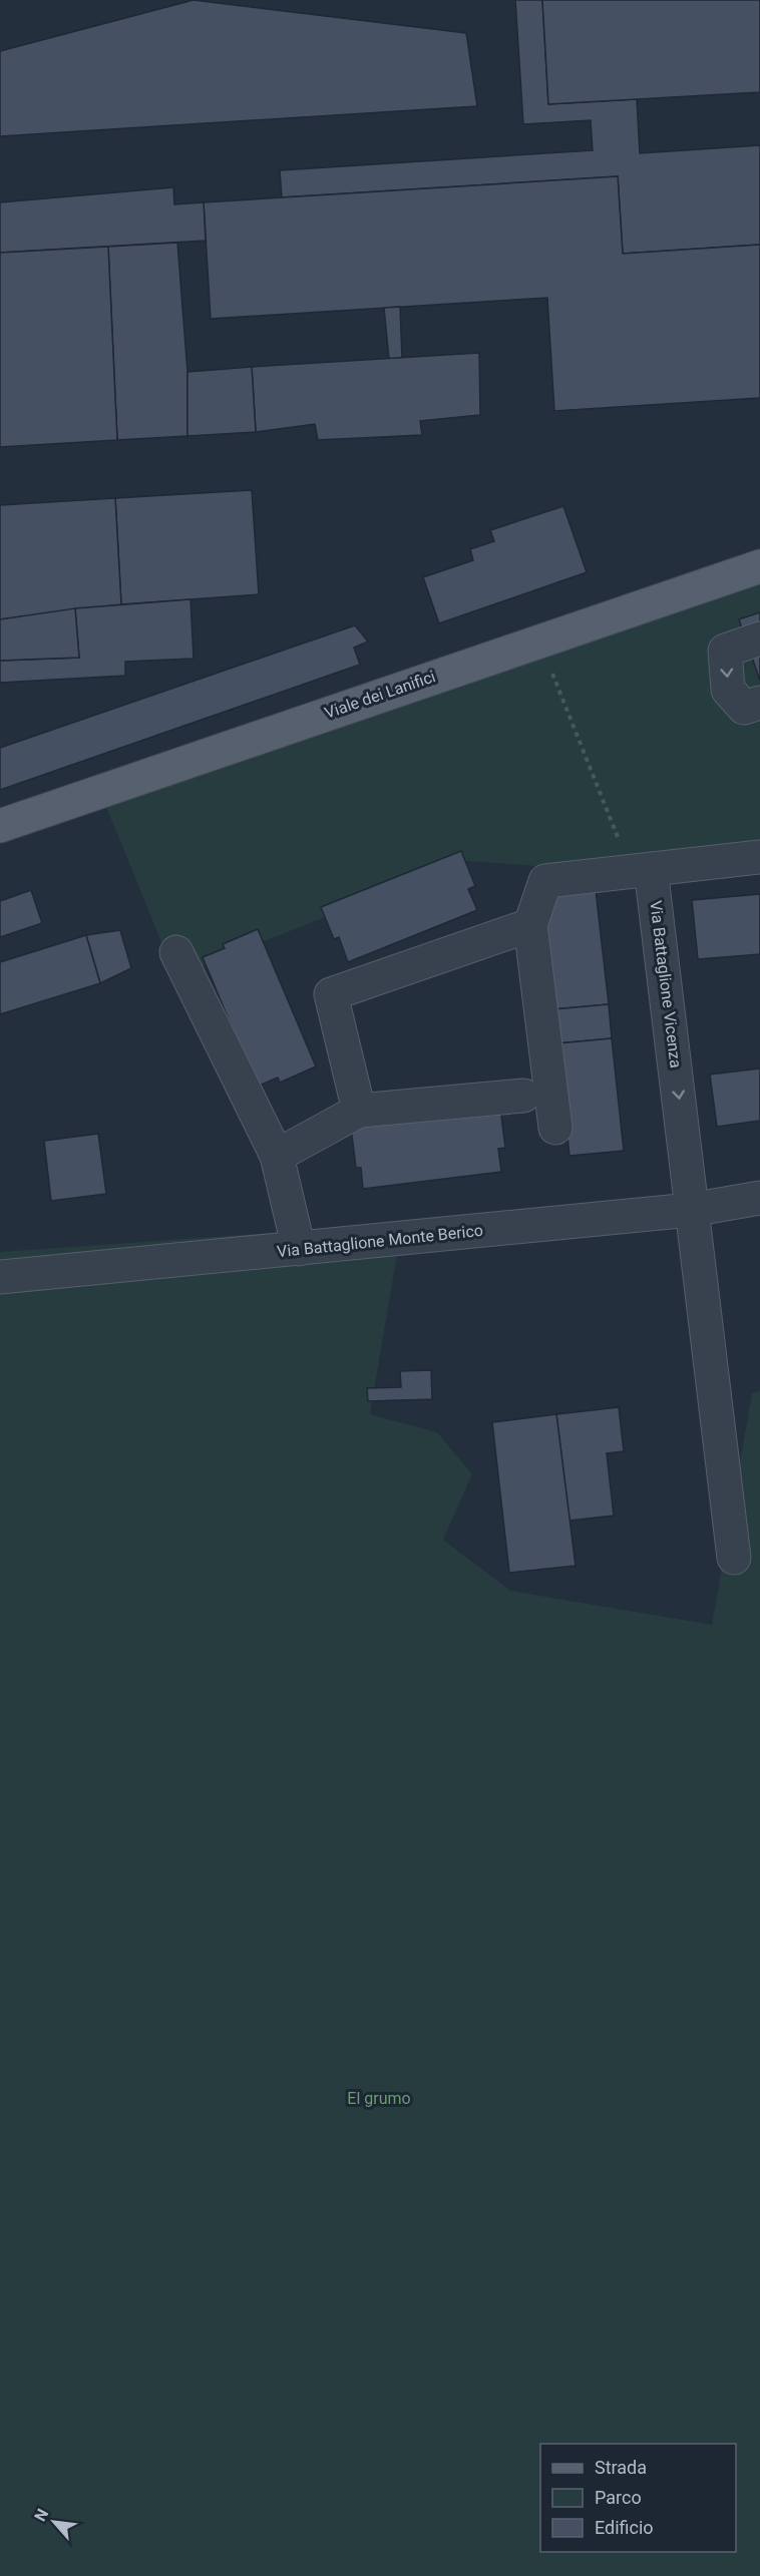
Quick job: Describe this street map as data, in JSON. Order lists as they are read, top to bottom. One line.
{"streets":{"main road":["Viale dei Lanifici"],"street":["Via Battaglione Vicenza","Via Battaglione Monte Berico"]},"crossings":[["Via Battaglione Vicenza","Via Battaglione Monte Berico"]],"parks":["El grumo"],"legend":["Strada","Parco","Edificio"],"north":"top left"}
